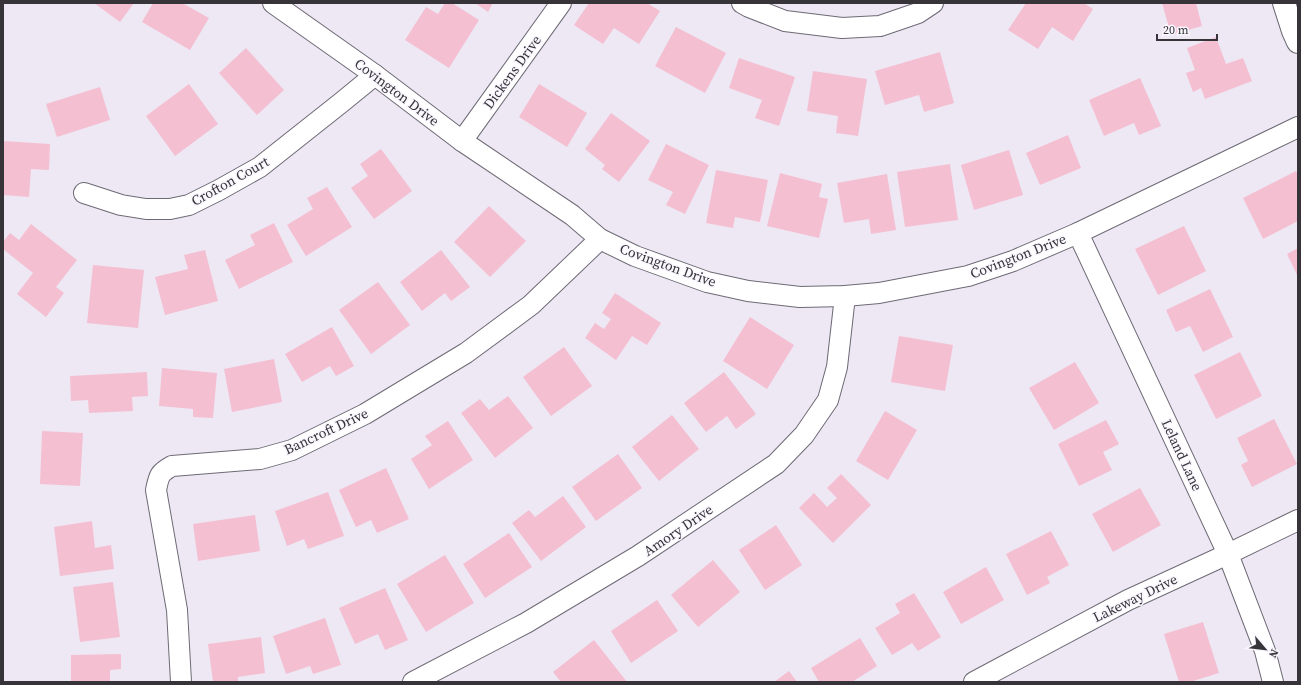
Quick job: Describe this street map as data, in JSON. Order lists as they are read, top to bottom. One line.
{"streets":{"street":["Dickens Drive","Covington Drive","Crofton Court","Bancroft Drive","Leland Lane","Amory Drive","Lakeway Drive"]},"crossings":[["Dickens Drive","Covington Drive"],["Covington Drive","Crofton Court"],["Covington Drive","Bancroft Drive"],["Covington Drive","Leland Lane"],["Covington Drive","Amory Drive"],["Leland Lane","Lakeway Drive"]],"scale_bar":"20 m","north":"bottom right"}
